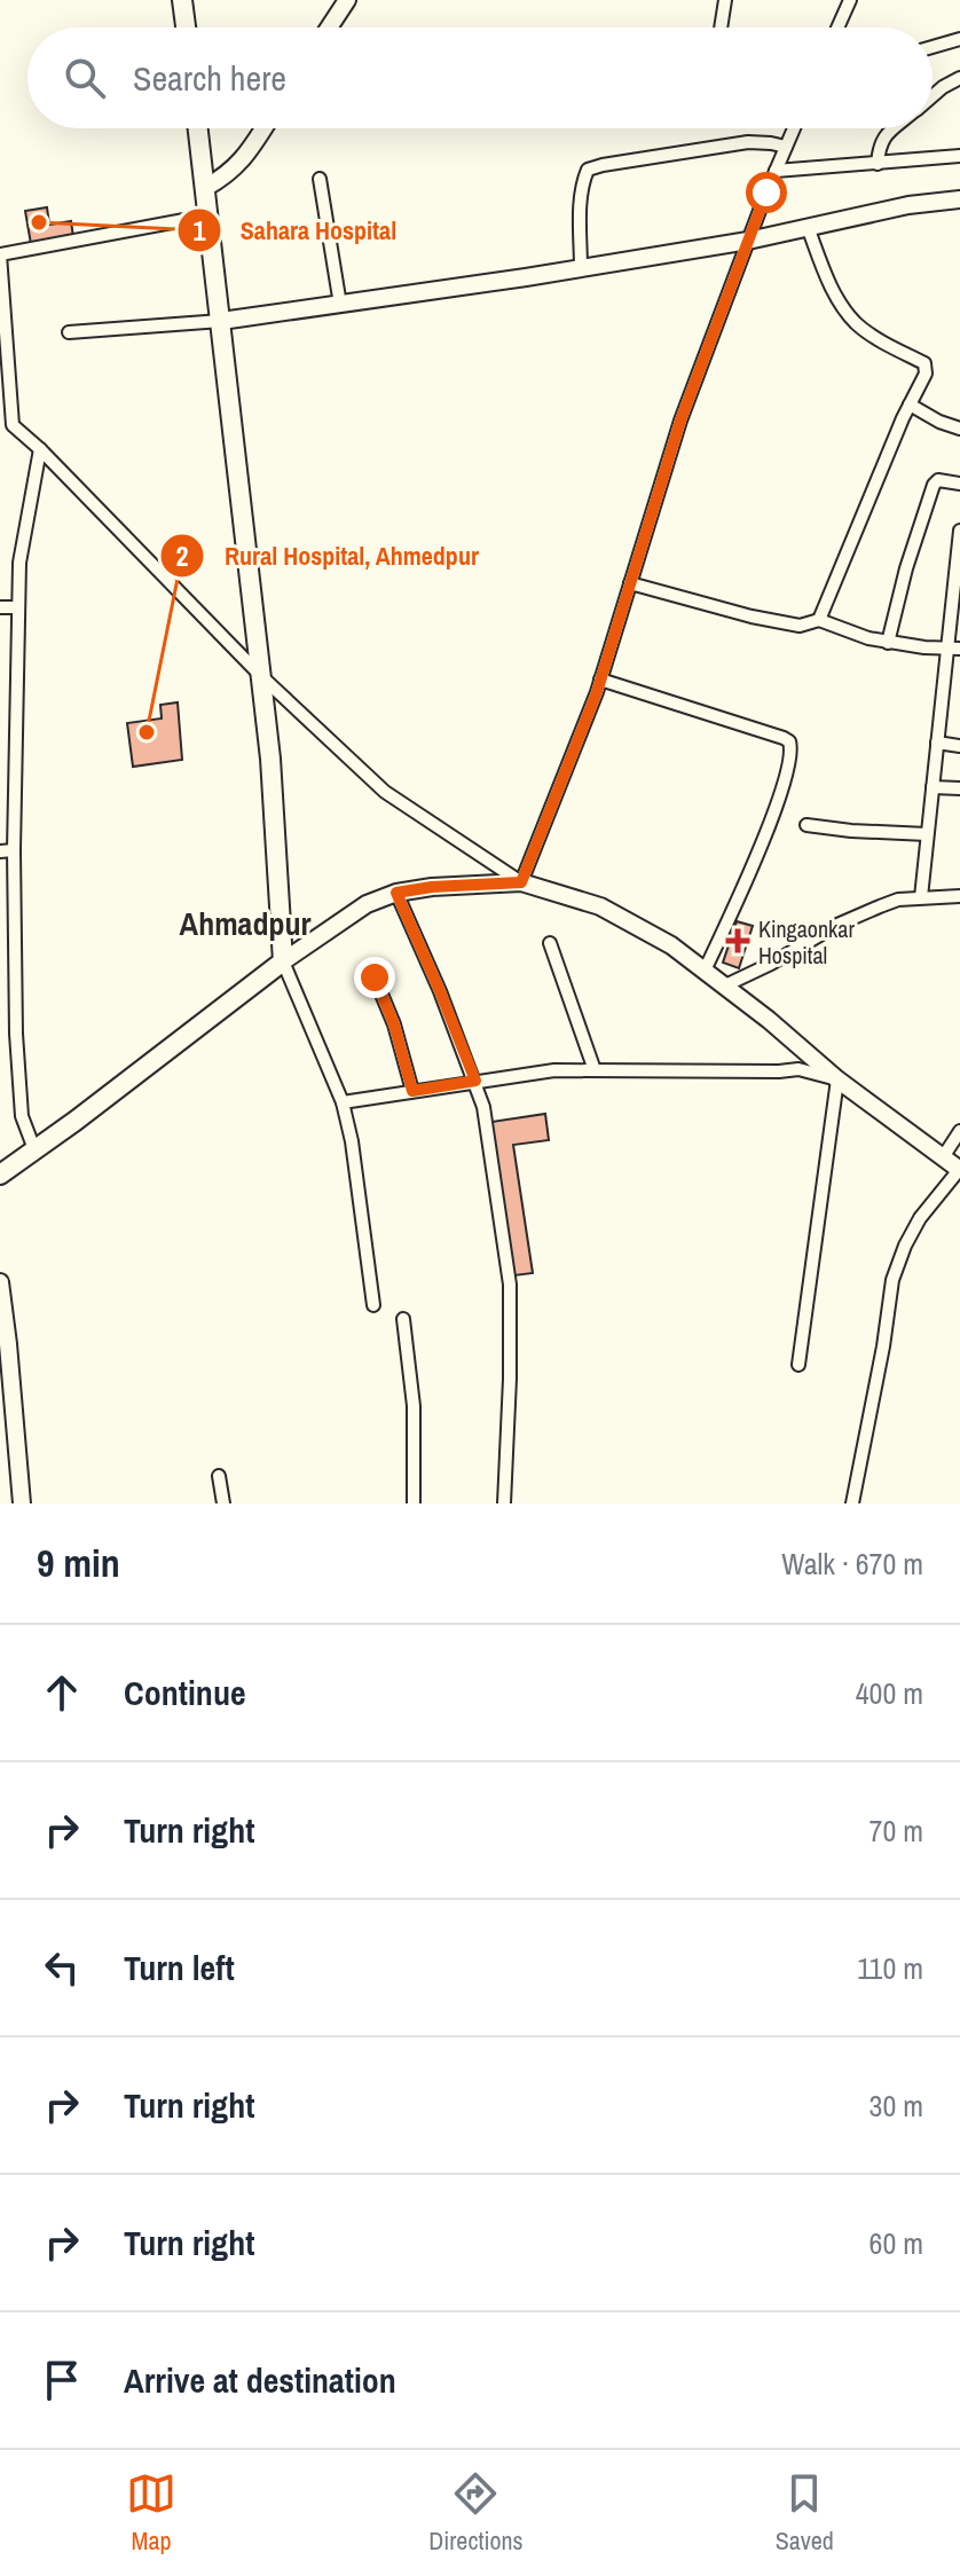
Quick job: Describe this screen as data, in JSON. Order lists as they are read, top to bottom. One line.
{"districts":["Ahmadpur"],"places":{"other":["Sahara Hospital","Rural Hospital, Ahmedpur"],"health":["Kingaonkar Hospital"]},"page":{"search":"Search here","heading":["9 min","Walk · 670 m"],"list":[["Continue","400 m"],["Turn right","70 m"],["Turn left","110 m"],["Turn right","30 m"],["Turn right","60 m"],"Arrive at destination"],"nav":["Map","Directions","Saved"]}}
